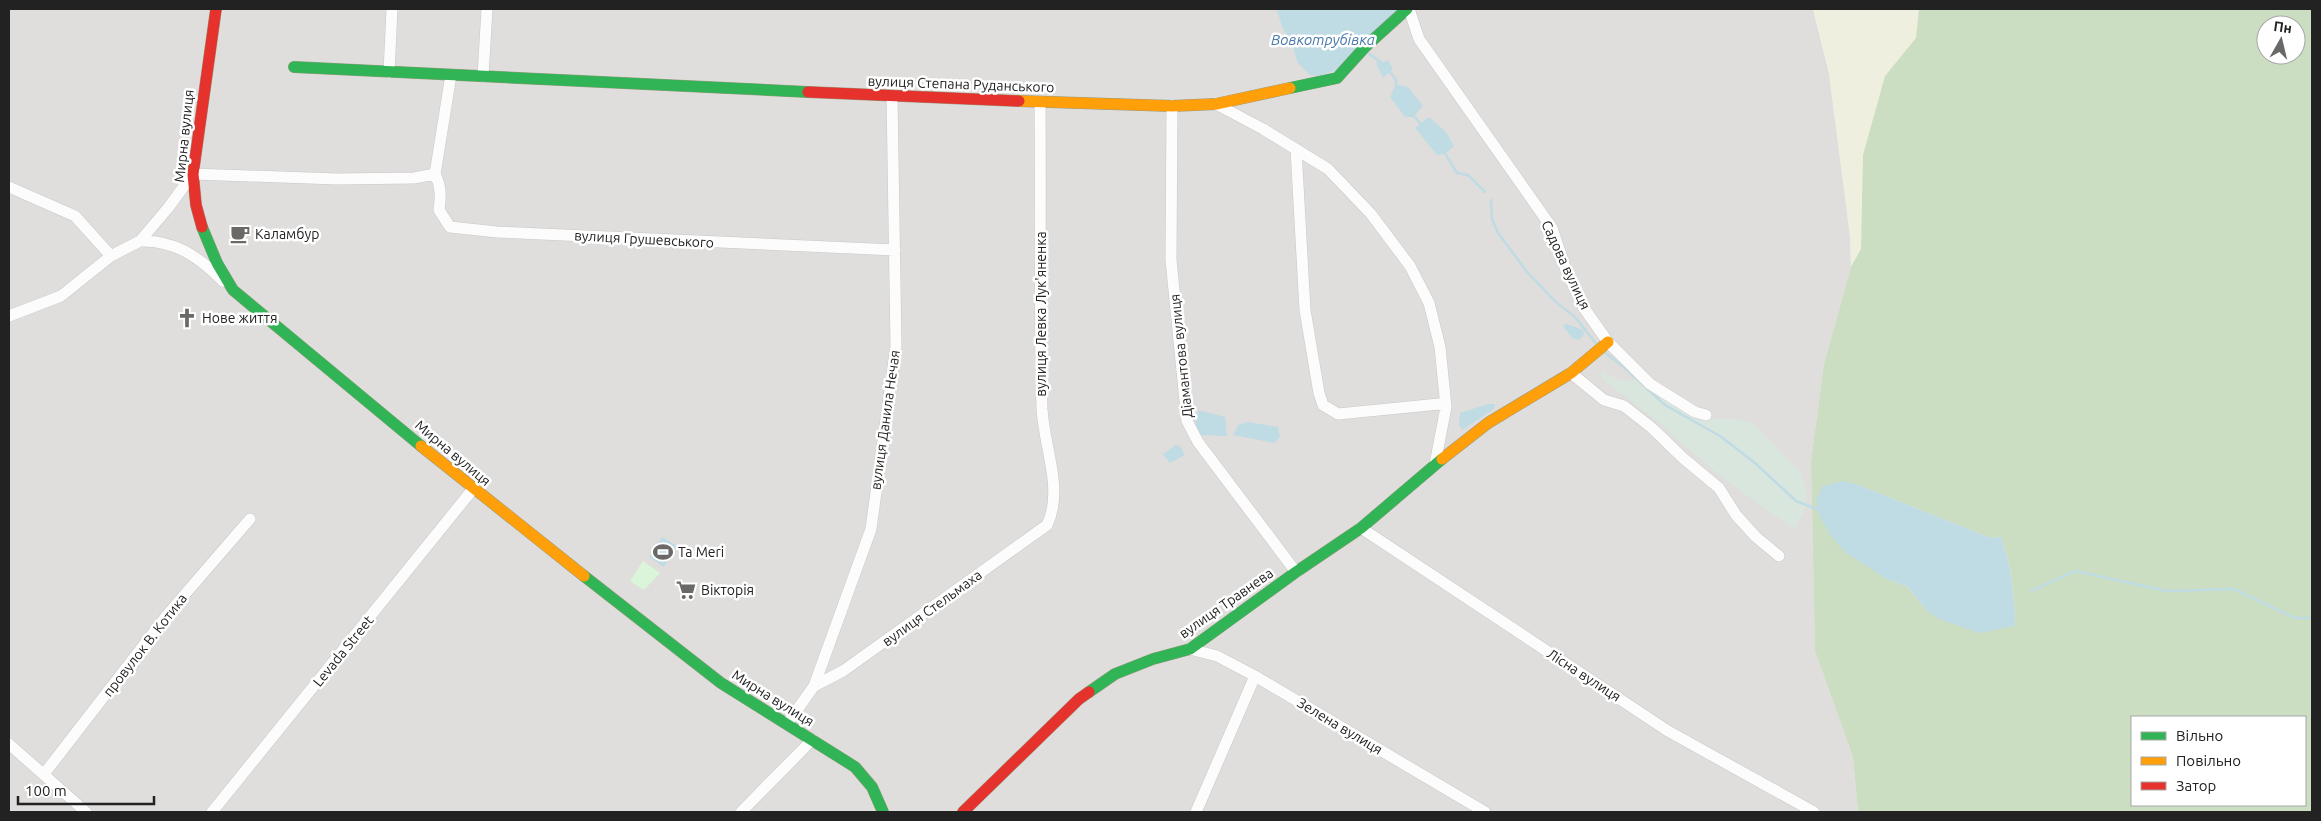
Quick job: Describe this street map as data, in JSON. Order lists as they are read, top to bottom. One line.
{"streets":{"street":["вулиця Степана Руданського","Мирна вулиця","вулиця Грушевського","Садова вулиця","вулиця Левка Лук'яненка","Діамантова вулиця","вулиця Данила Нечая","вулиця Травнева","вулиця Стельмаха","провулок В. Котика","Levada Street","Лісна вулиця","Зелена вулиця"]},"crossings":[["вулиця Степана Руданського","вулиця Грушевського"],["вулиця Степана Руданського","Садова вулиця"],["вулиця Степана Руданського","вулиця Левка Лук'яненка"],["вулиця Степана Руданського","Діамантова вулиця"],["вулиця Степана Руданського","вулиця Данила Нечая"],["Мирна вулиця","вулиця Данила Нечая"],["Мирна вулиця","Levada Street"],["вулиця Грушевського","вулиця Данила Нечая"],["Садова вулиця","вулиця Травнева"],["вулиця Левка Лук'яненка","вулиця Стельмаха"],["Діамантова вулиця","вулиця Травнева"],["вулиця Данила Нечая","вулиця Стельмаха"],["вулиця Травнева","Лісна вулиця"],["вулиця Травнева","Зелена вулиця"]],"water":["Вовкотрубівка"],"places":{"cafe":["Каламбур"],"church":["Нове життя"],"sports":["Ta Meri"],"supermarket":["Вікторія"]},"legend":["Вільно","Повільно","Затор"],"scale_bar":"100 m","north":"top"}
